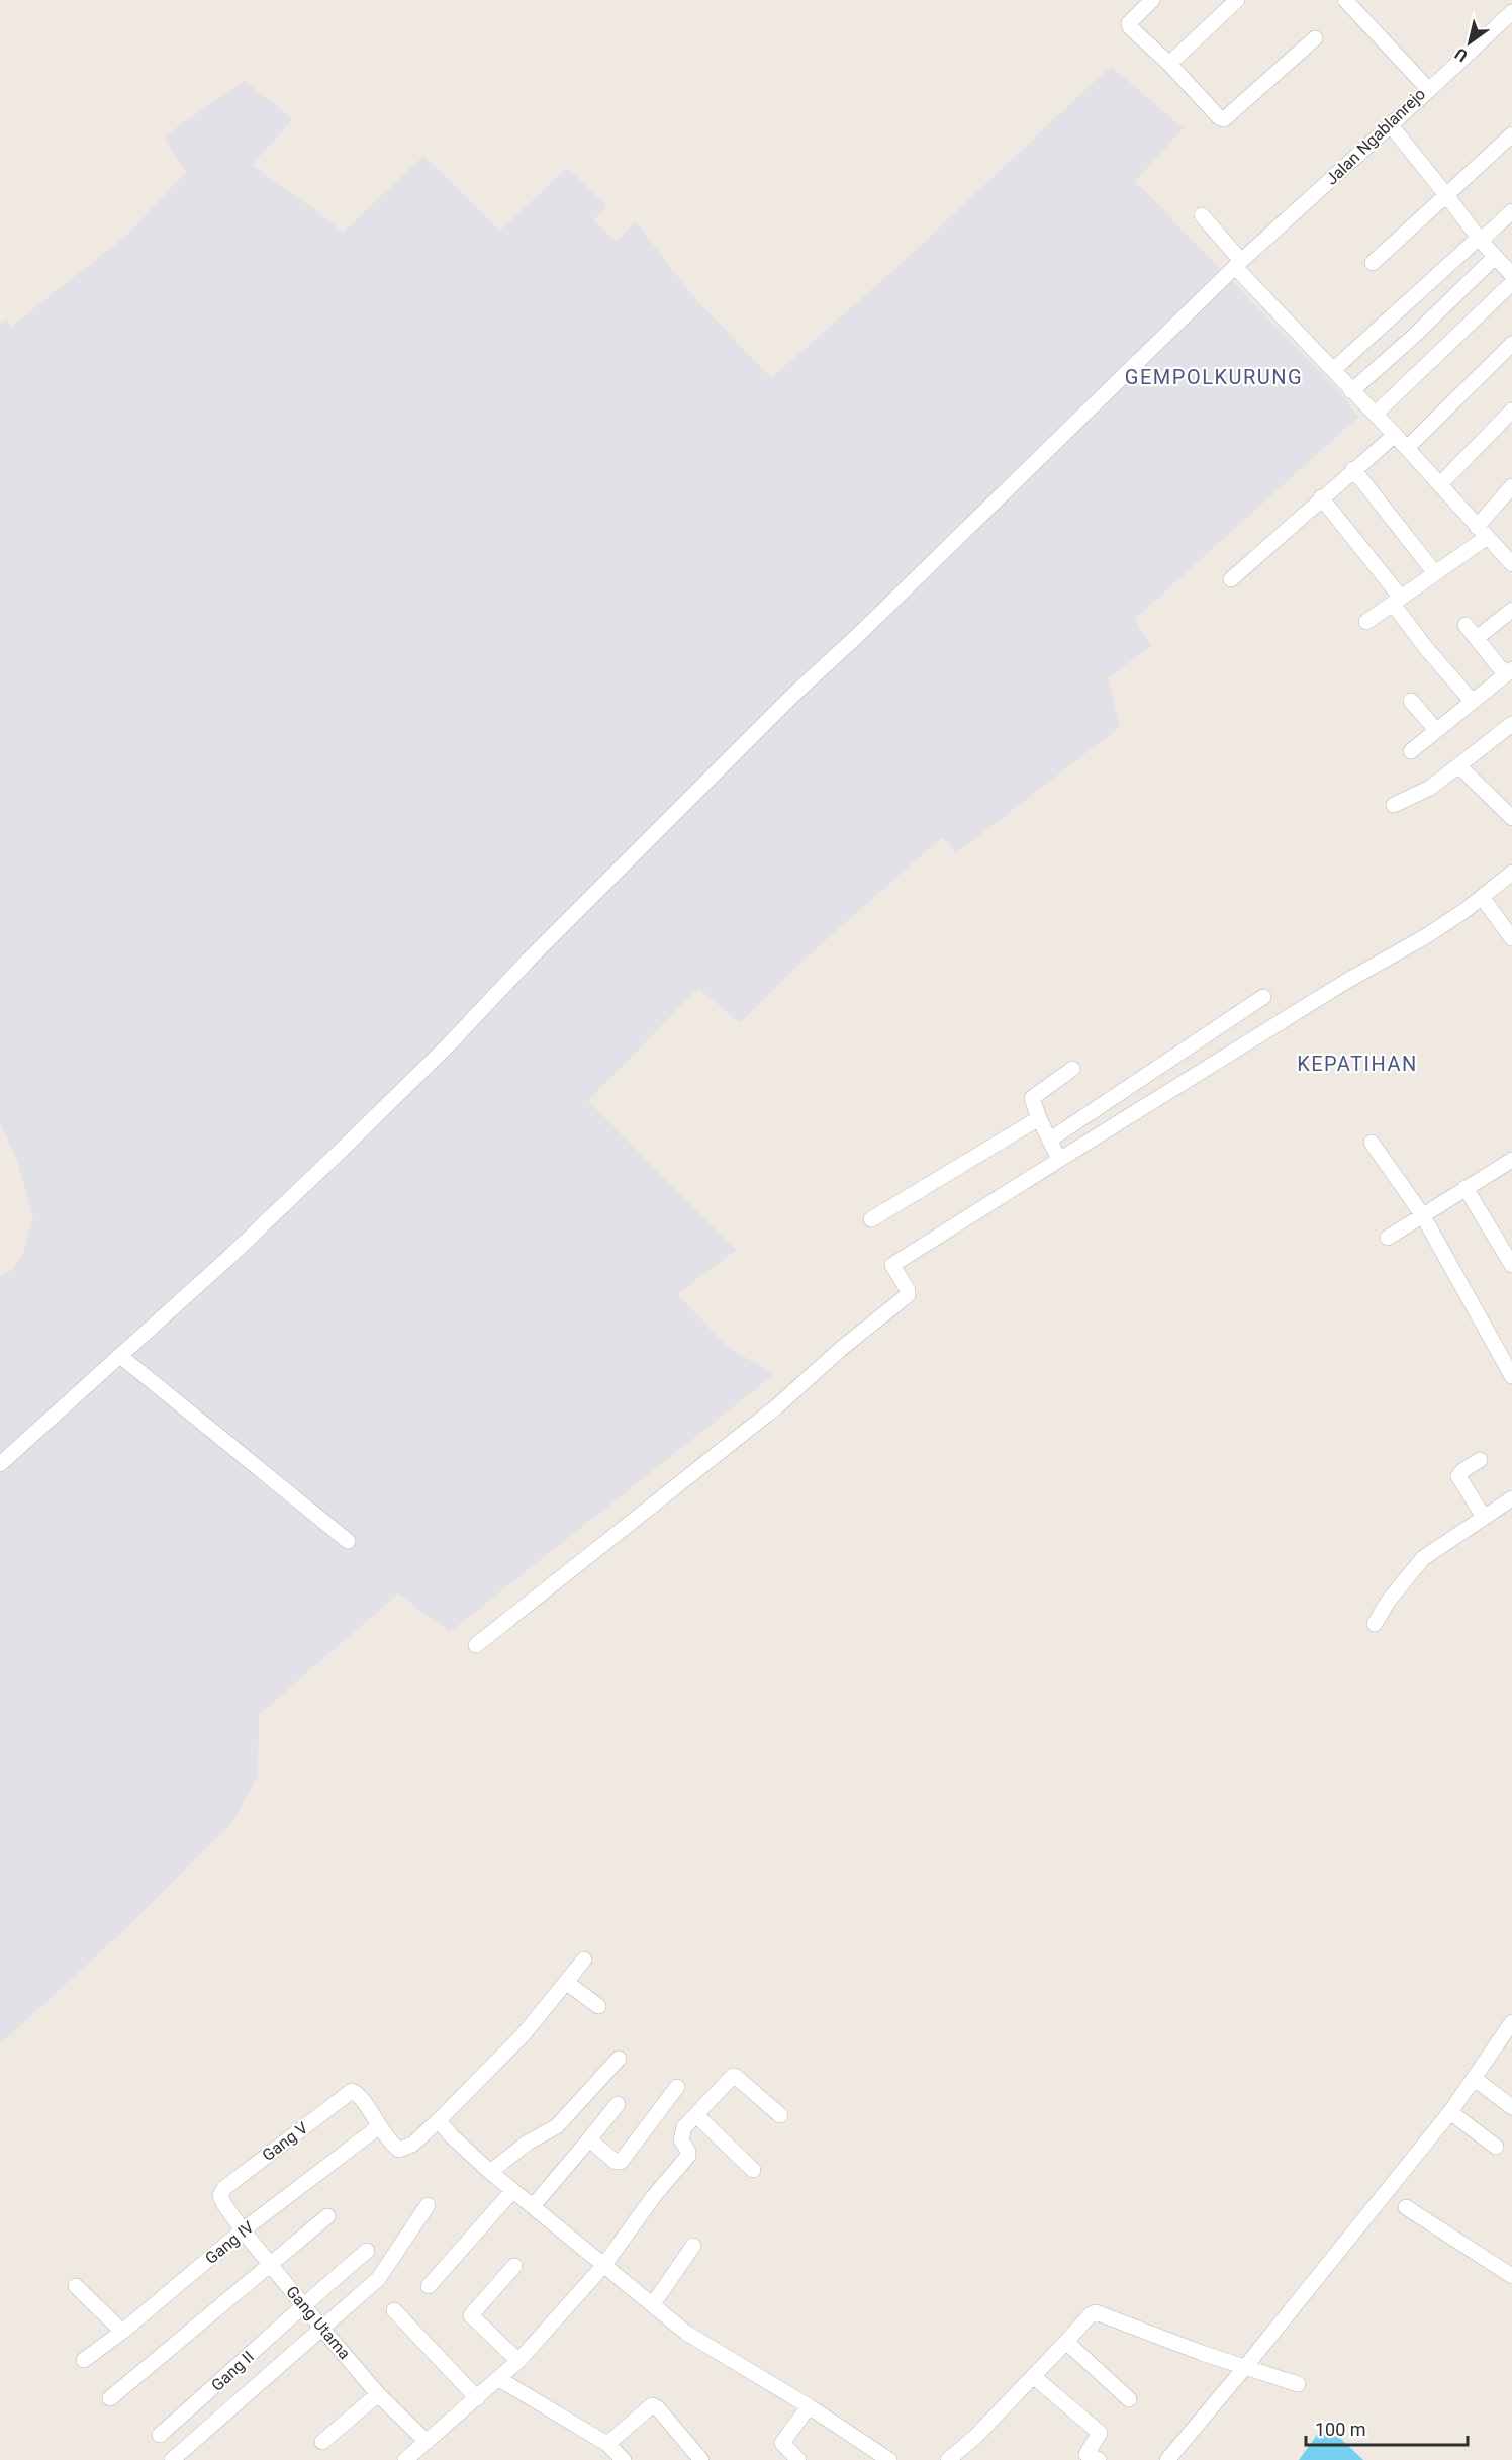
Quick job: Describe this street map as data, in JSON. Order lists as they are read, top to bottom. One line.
{"streets":{"street":["Jalan Ngablanrejo","Gang V","Gang IV","Gang Utama","Gang II"]},"crossings":[["Gang V","Gang IV"],["Gang V","Gang Utama"],["Gang IV","Gang Utama"],["Gang Utama","Gang II"]],"districts":["GEMPOLKURUNG","KEPATIHAN"],"scale_bar":"100 m","north":"bottom left"}
